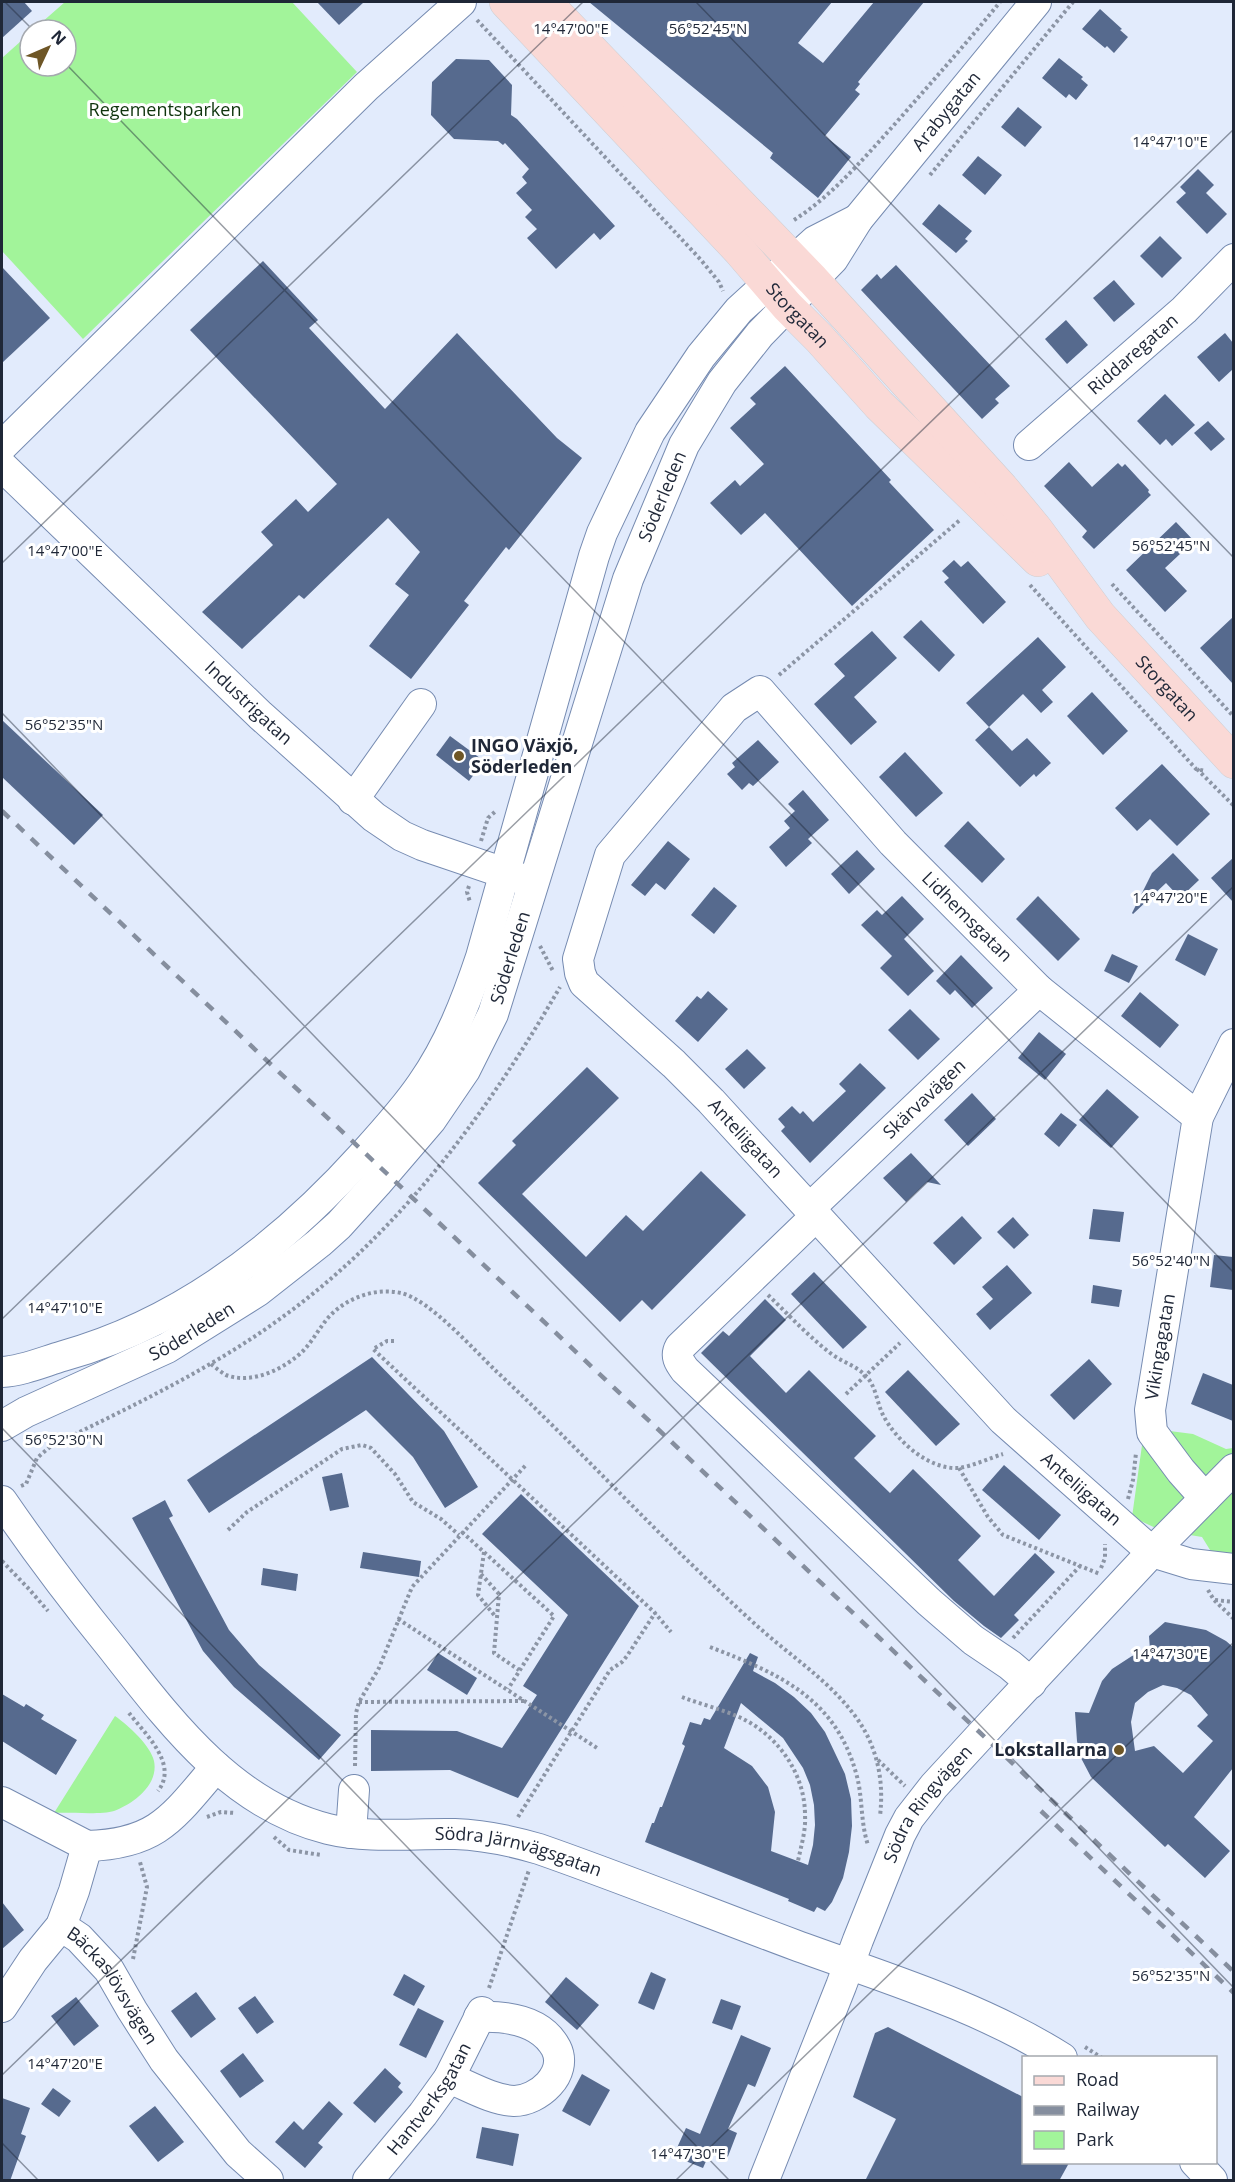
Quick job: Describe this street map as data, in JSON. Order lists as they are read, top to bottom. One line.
{"streets":{"main road":["Storgatan"],"street":["Arabygatan","Riddaregatan","Söderleden","Industrigatan","Lidhemsgatan","Skärvavägen","Anteliigatan","Vikingagatan","Södra Ringvägen","Södra Järnvägsgatan","Bäckaslövsvägen","Hantverksgatan"]},"crossings":[["Arabygatan","Storgatan"],["Arabygatan","Söderleden"],["Storgatan","Söderleden"],["Söderleden","Industrigatan"],["Lidhemsgatan","Skärvavägen"],["Lidhemsgatan","Anteliigatan"],["Lidhemsgatan","Vikingagatan"],["Skärvavägen","Anteliigatan"],["Anteliigatan","Södra Ringvägen"],["Vikingagatan","Södra Ringvägen"],["Södra Ringvägen","Södra Järnvägsgatan"]],"parks":["Regementsparken"],"places":["INGO Växjö, Söderleden","Lokstallarna"],"legend":["Road","Railway","Park"],"north":"top right","coordinates":["14°47'00\"E","56°52'45\"N","14°47'10\"E","56°52'35\"N","14°47'20\"E","56°52'40\"N","56°52'30\"N","14°47'30\"E"]}
